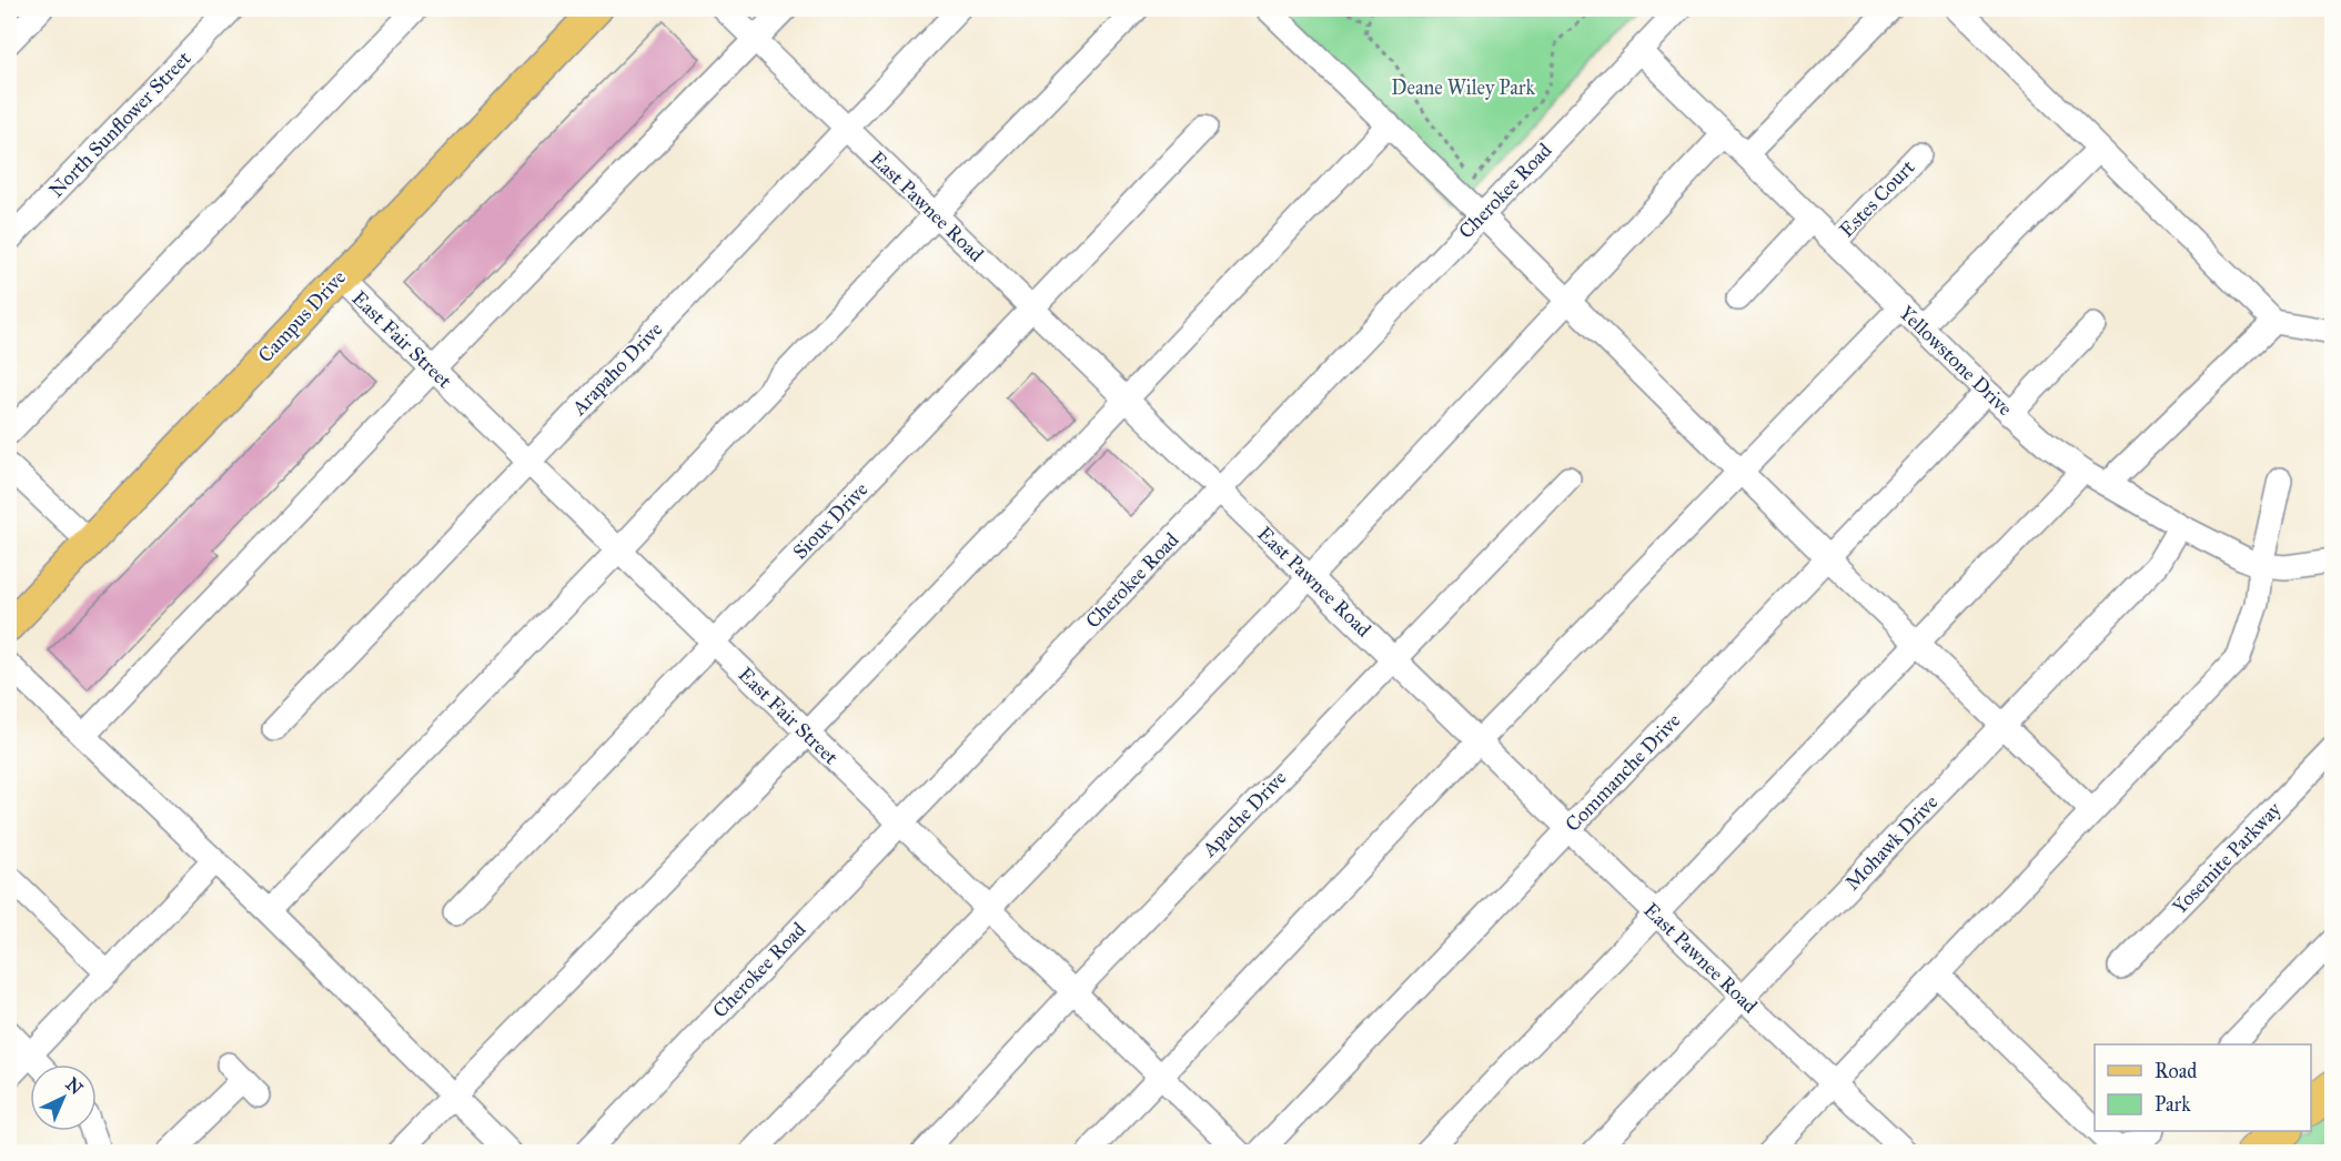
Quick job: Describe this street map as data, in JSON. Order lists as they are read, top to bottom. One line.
{"streets":{"main road":["Campus Drive"],"street":["North Sunflower Street","Cherokee Road","Estes Court","East Pawnee Road","East Fair Street","Yellowstone Drive","Arapaho Drive","Sioux Drive","Commanche Drive","Apache Drive","Mohawk Drive","Yosemite Parkway"]},"crossings":[["Cherokee Road","East Pawnee Road"],["Cherokee Road","East Fair Street"],["Cherokee Road","Yellowstone Drive"],["Estes Court","Yellowstone Drive"],["East Pawnee Road","Arapaho Drive"],["East Pawnee Road","Sioux Drive"],["East Pawnee Road","Commanche Drive"],["East Pawnee Road","Apache Drive"],["East Pawnee Road","Mohawk Drive"],["Campus Drive","East Fair Street"],["East Fair Street","Arapaho Drive"],["East Fair Street","Sioux Drive"],["East Fair Street","Apache Drive"],["Yellowstone Drive","Commanche Drive"],["Yellowstone Drive","Mohawk Drive"]],"parks":["Deane Wiley Park"],"legend":["Road","Park"],"north":"top right"}
